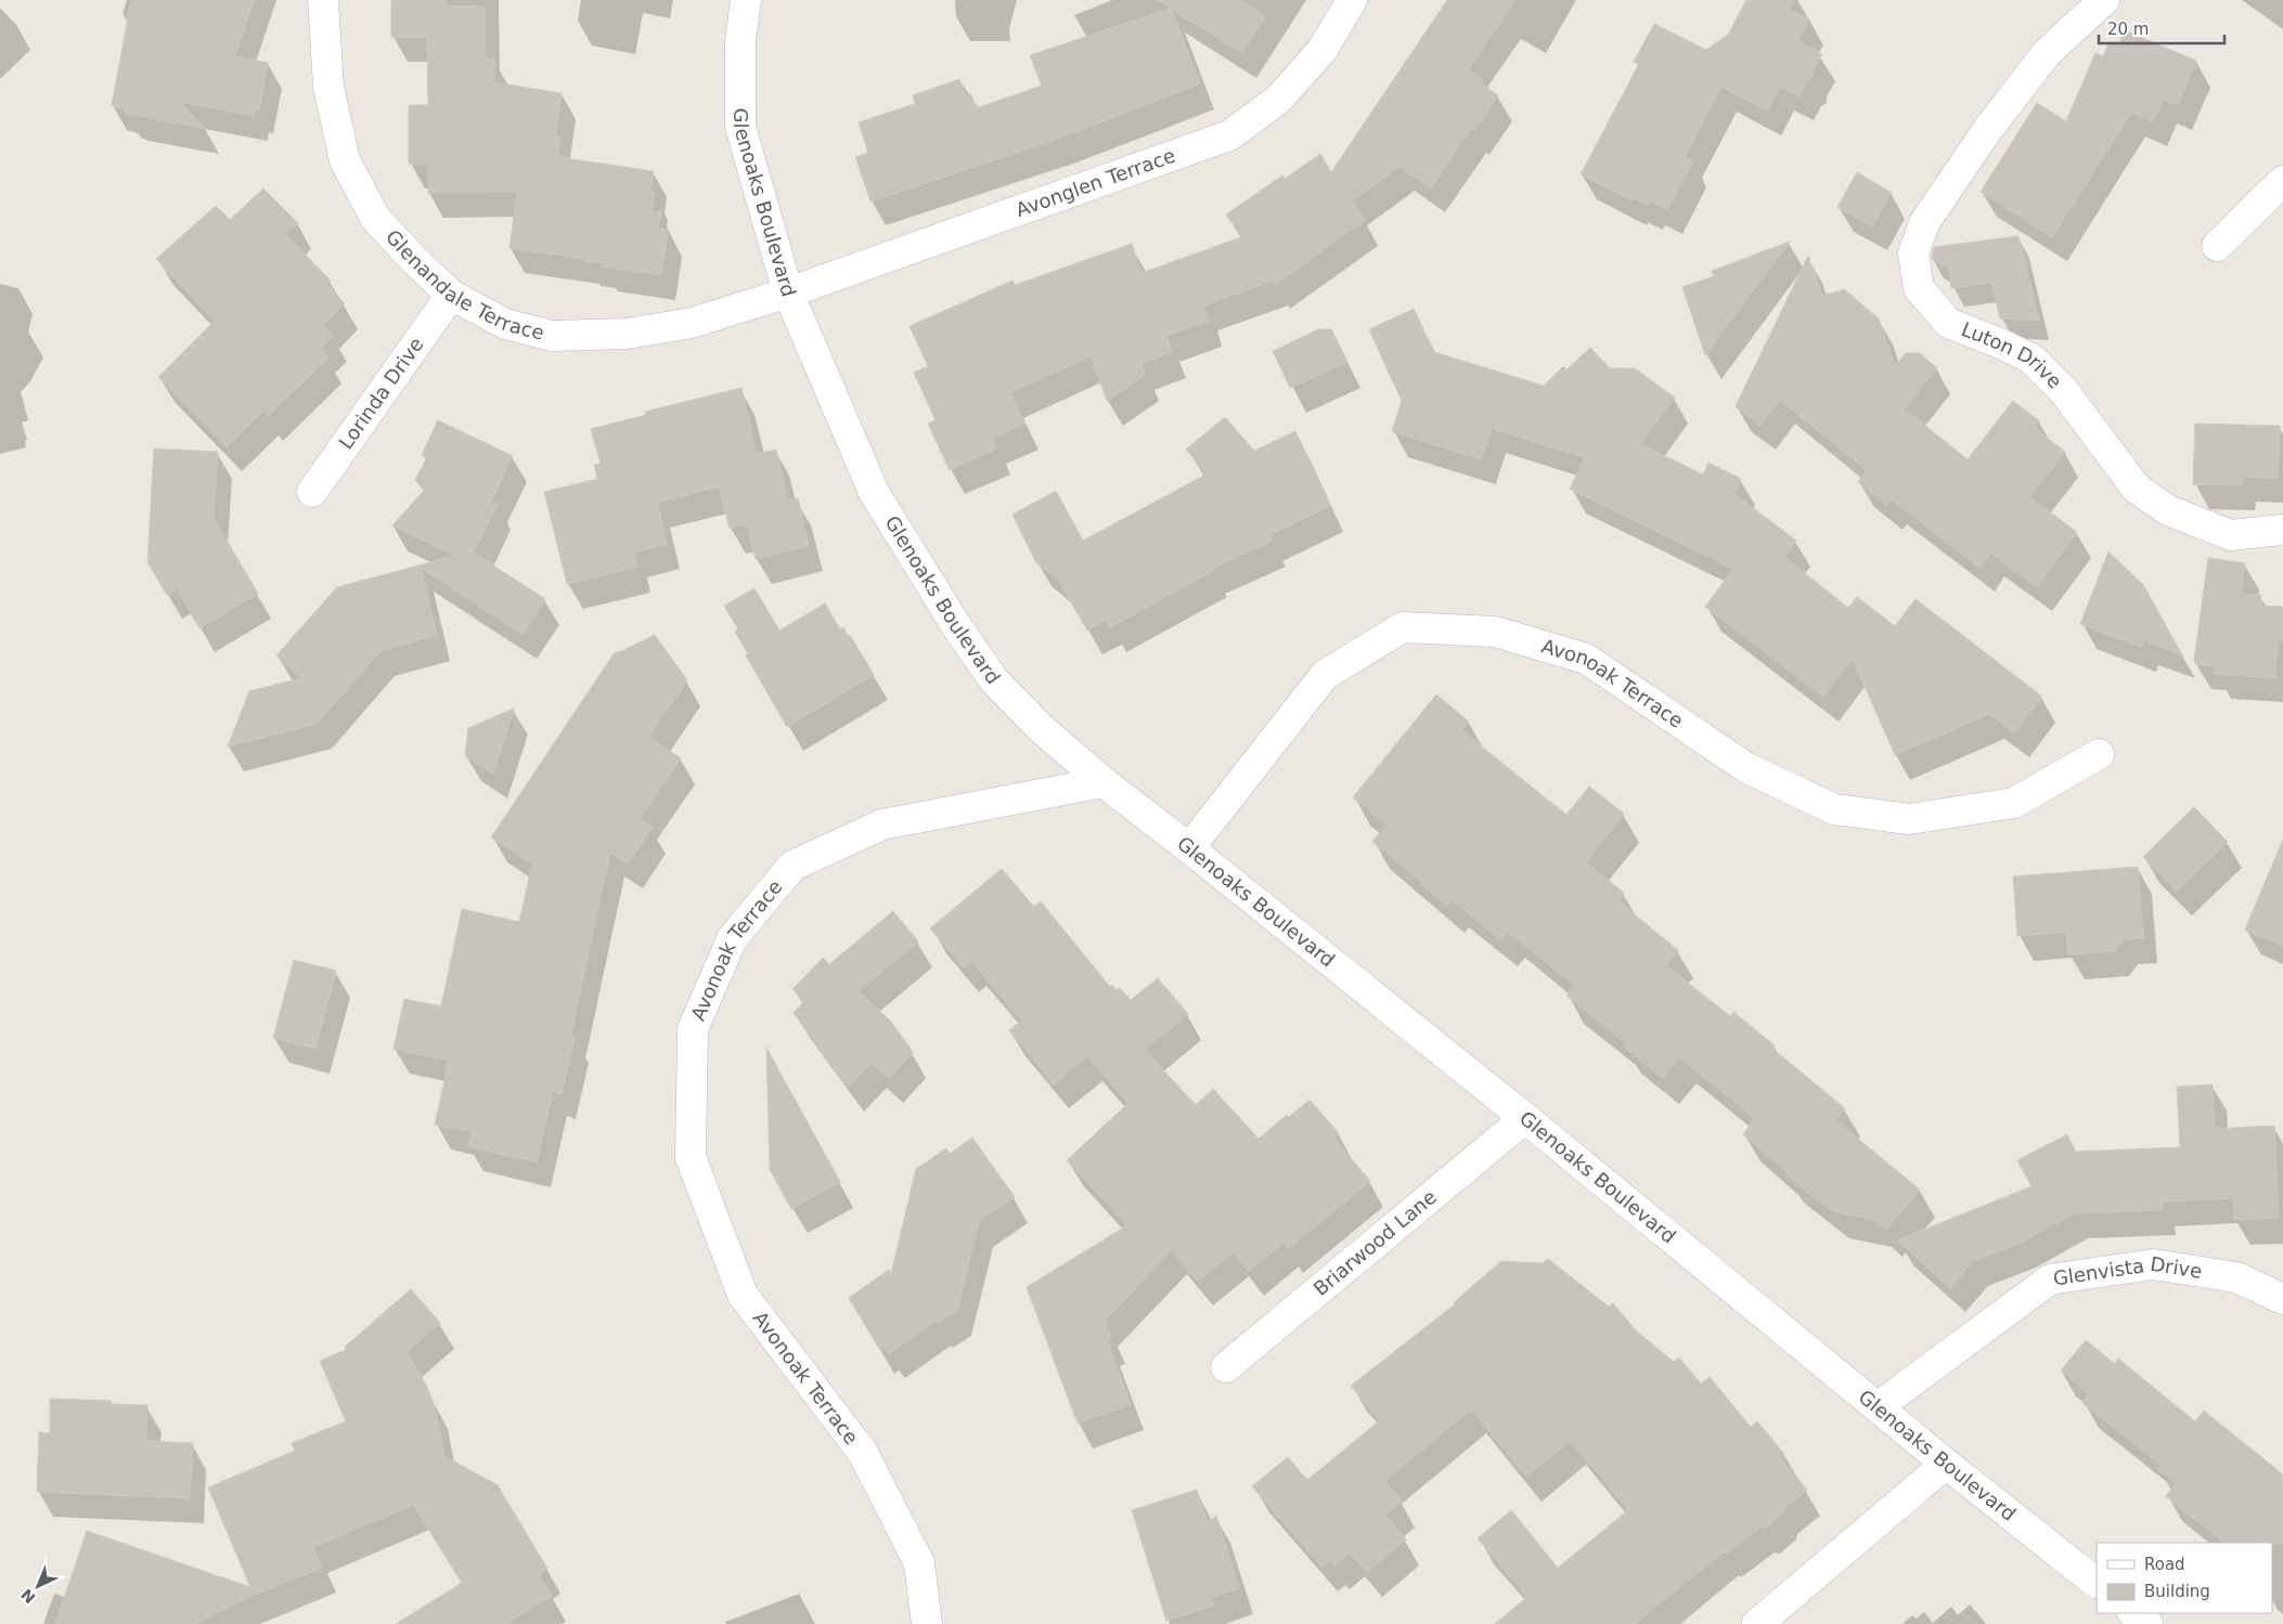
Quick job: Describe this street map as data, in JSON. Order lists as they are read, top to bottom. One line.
{"streets":{"street":["Avonglen Terrace","Glenoaks Boulevard","Glenandale Terrace","Luton Drive","Lorinda Drive","Avonoak Terrace","Briarwood Lane","Glenvista Drive"]},"crossings":[["Avonglen Terrace","Glenoaks Boulevard"],["Avonglen Terrace","Glenandale Terrace"],["Glenoaks Boulevard","Glenandale Terrace"],["Glenoaks Boulevard","Avonoak Terrace"],["Glenoaks Boulevard","Briarwood Lane"],["Glenoaks Boulevard","Glenvista Drive"],["Glenandale Terrace","Lorinda Drive"]],"legend":["Road","Building"],"scale_bar":"20 m","north":"bottom left"}
